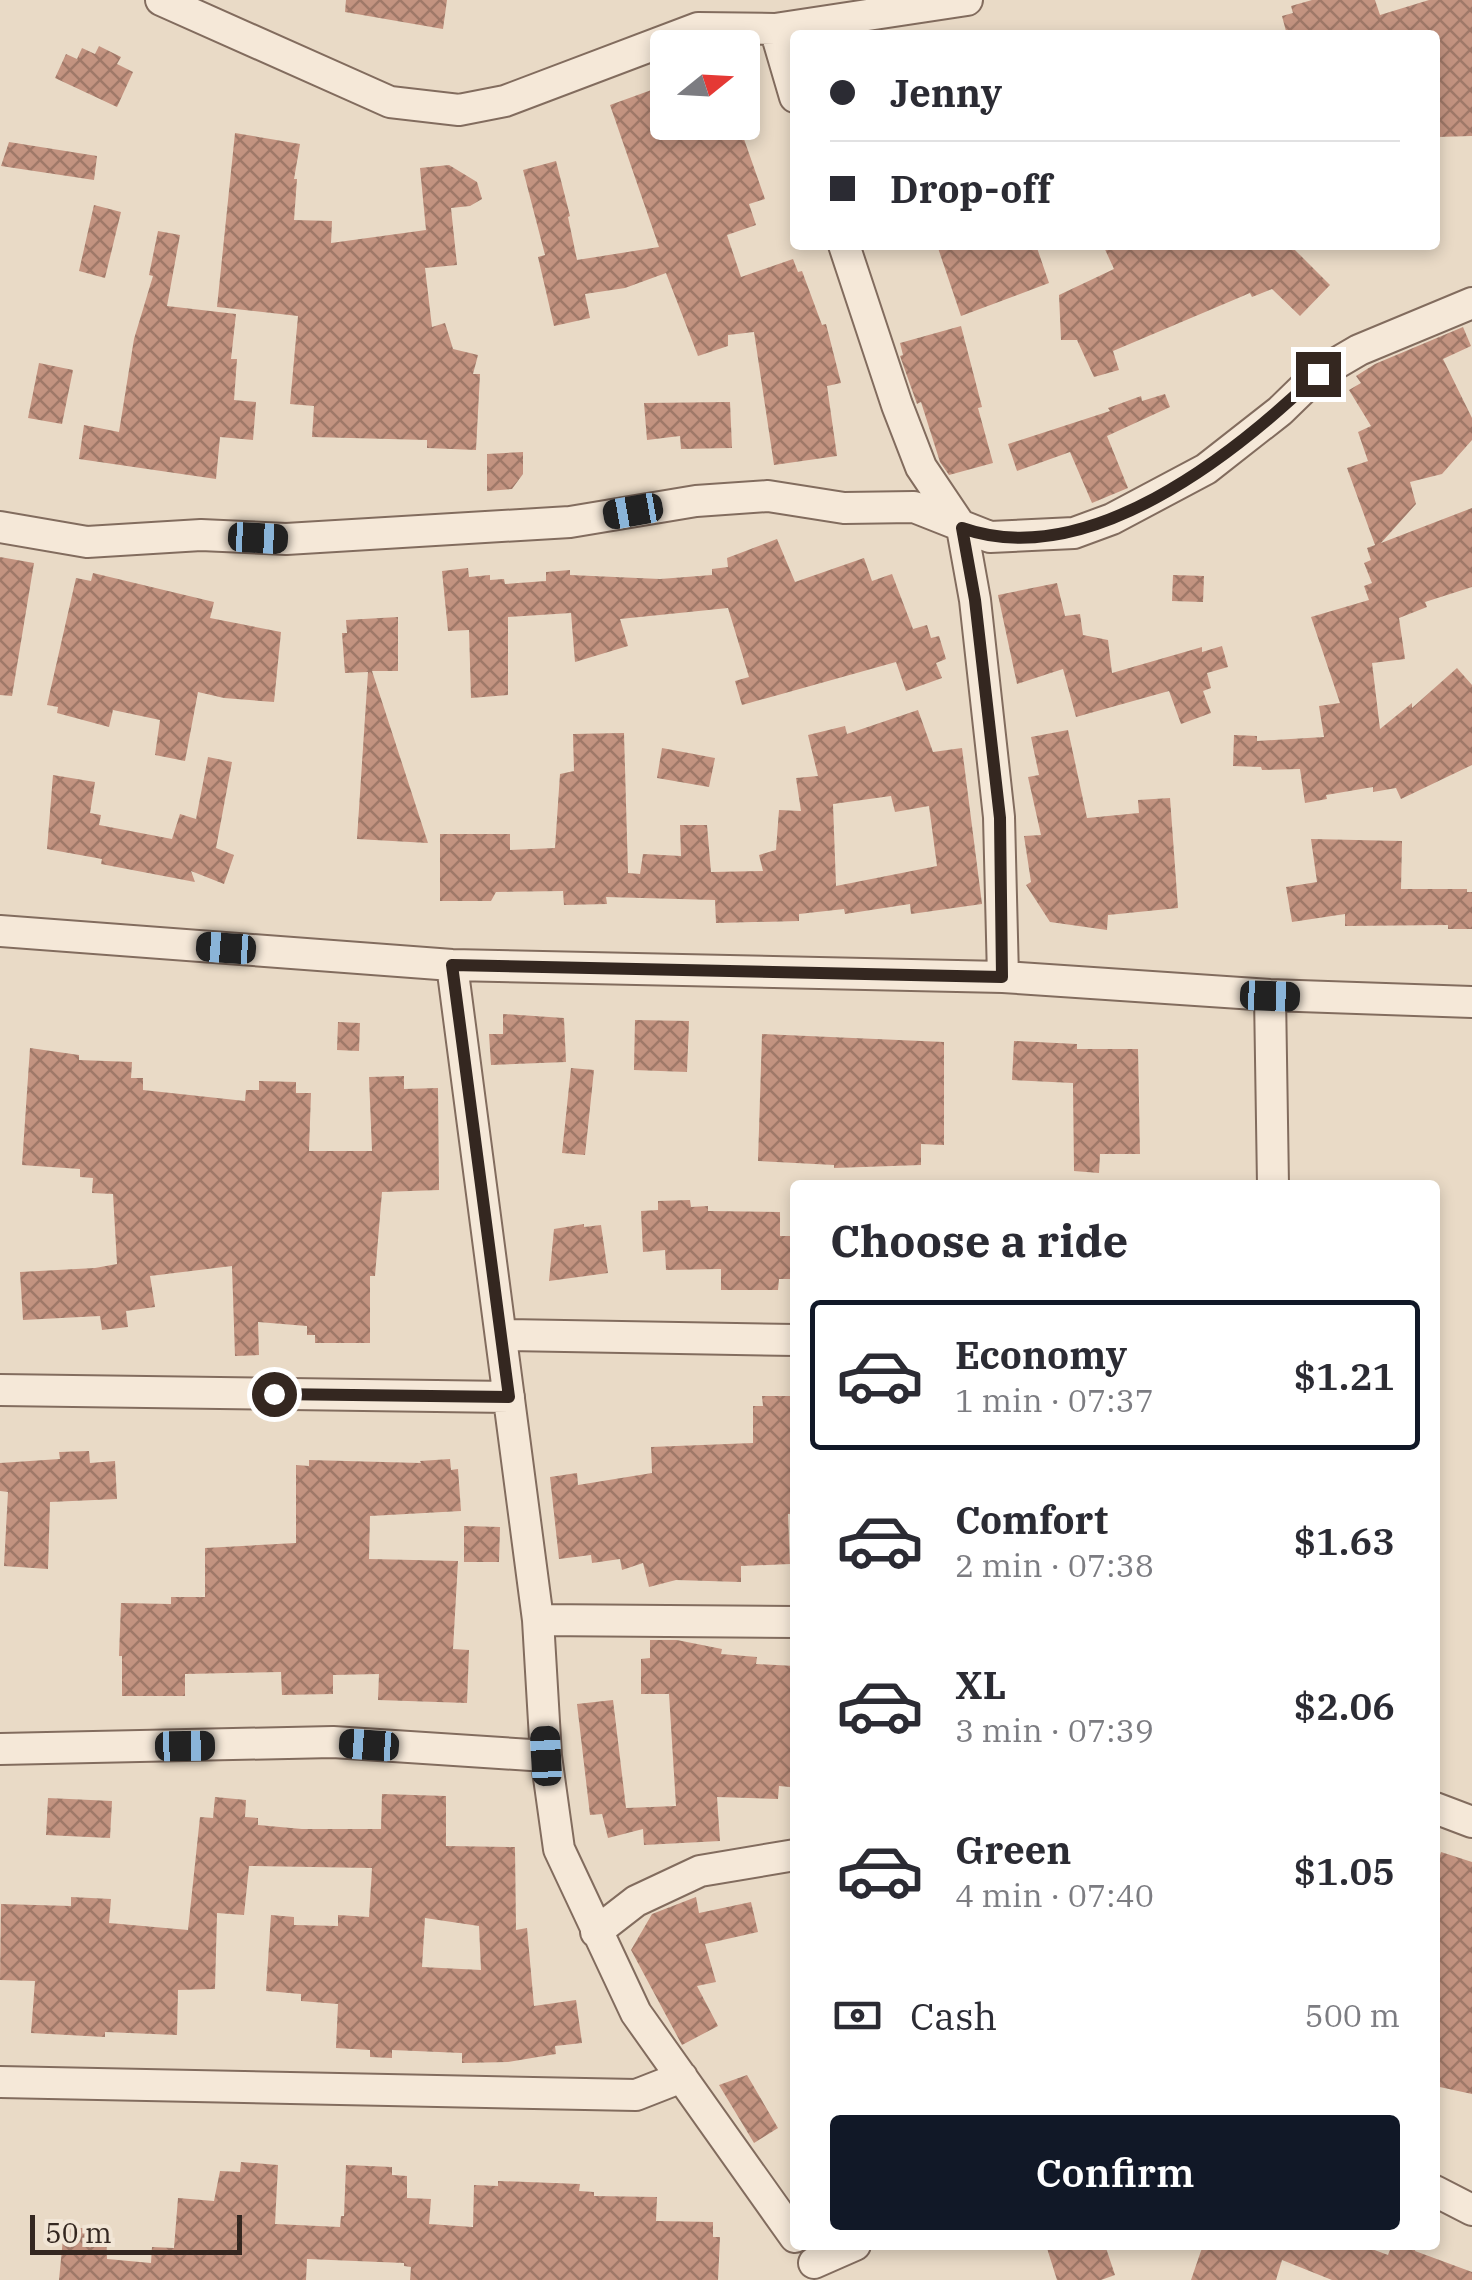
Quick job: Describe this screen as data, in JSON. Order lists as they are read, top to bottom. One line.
{"scale_bar":"50 m","north":"right","page":{"banner":["Jenny","Drop-off"],"heading":"Choose a ride","list":[{"name":"Economy","note":"1 min · 07:37","value":"$1.21"},{"name":"Comfort","note":"2 min · 07:38","value":"$1.63"},{"name":"XL","note":"3 min · 07:39","value":"$2.06"},{"name":"Green","note":"4 min · 07:40","value":"$1.05"}],"pay":["Cash","500 m"],"buttons":"Confirm","scale":"50 m"}}
